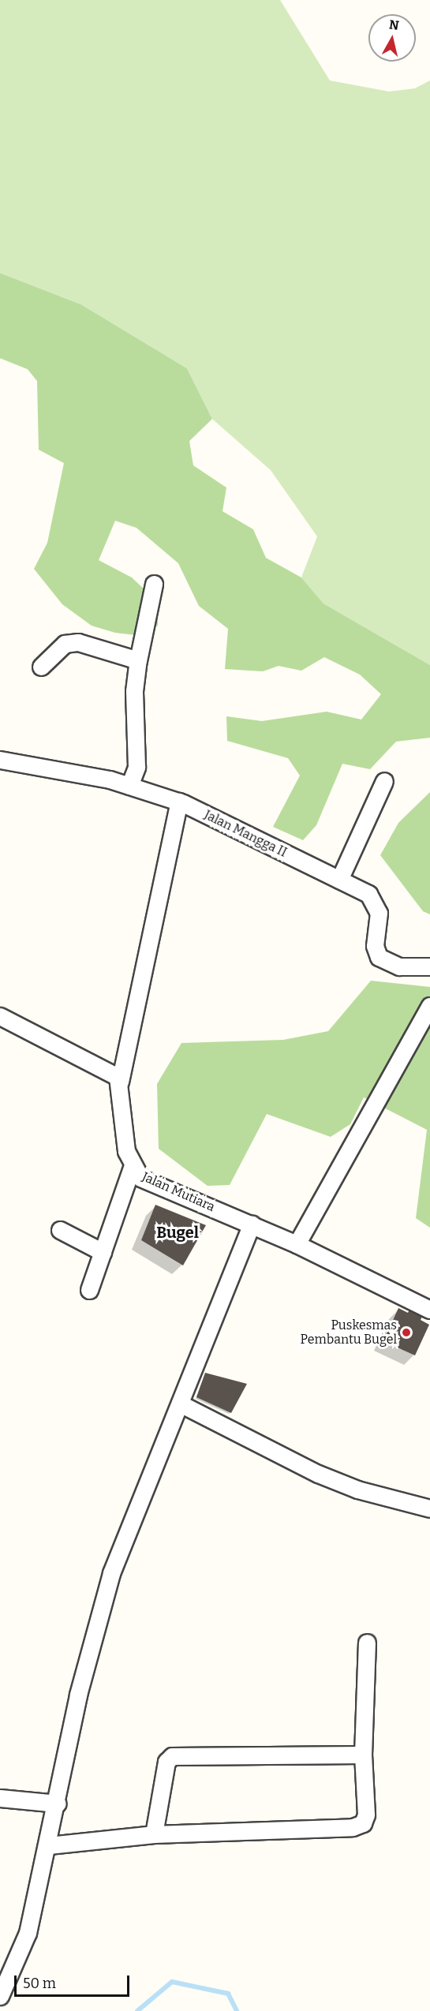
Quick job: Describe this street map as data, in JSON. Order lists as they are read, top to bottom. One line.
{"streets":{"street":["Jalan Mangga II","Jalan Mutiara"]},"crossings":[["Jalan Mangga II","Jalan Mutiara"]],"districts":["Bugel"],"places":["Puskesmas Pembantu Bugel"],"scale_bar":"50 m","north":"top"}
